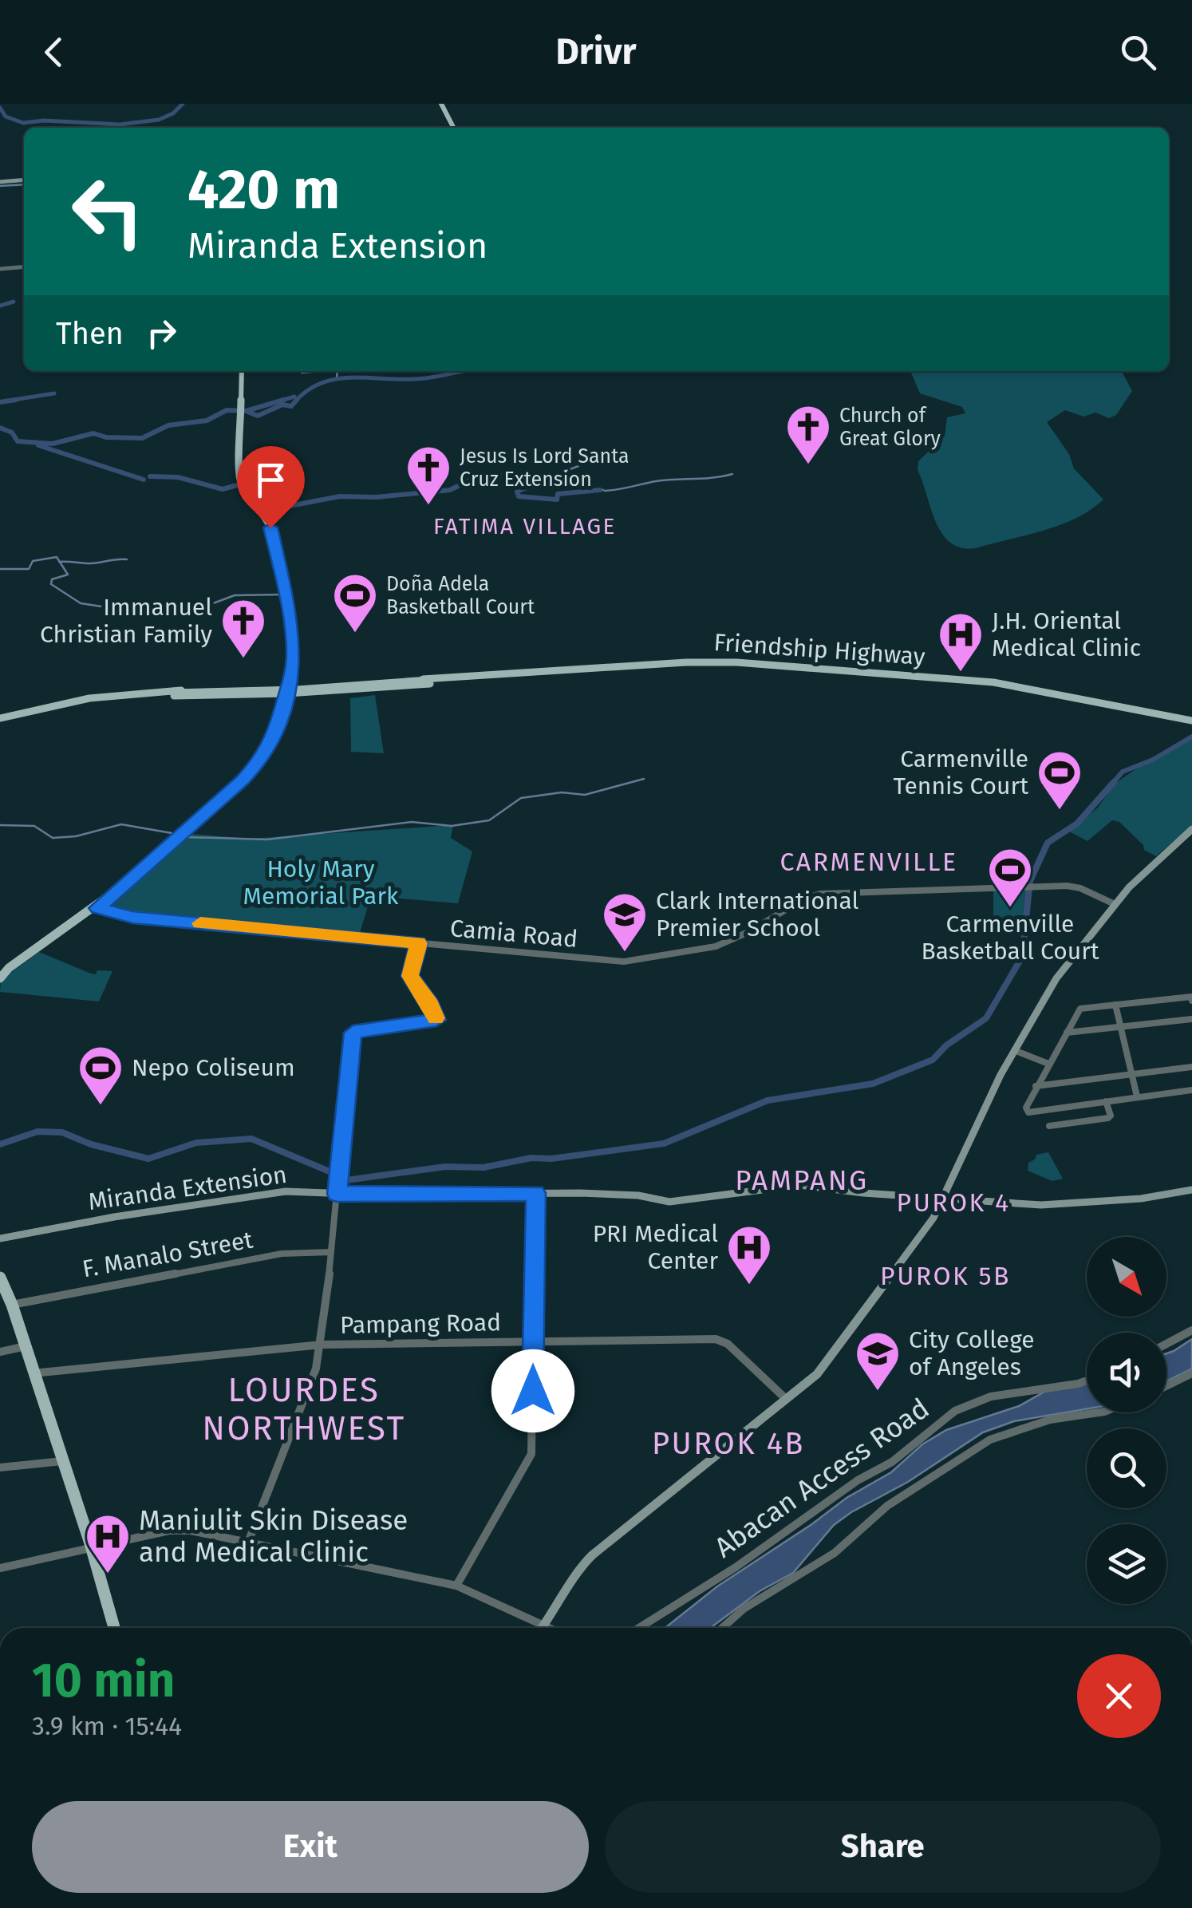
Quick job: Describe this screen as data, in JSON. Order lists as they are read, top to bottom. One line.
{"streets":{"main road":["Friendship Highway","Miranda Extension"],"street":["Camia Road","F. Manalo Street","Pampang Road","Abacan Access Road"]},"districts":["FATIMA VILLAGE","CARMENVILLE","PAMPANG","PUROK 4","PUROK 5B","LOURDES NORTHWEST","PUROK 4B"],"parks":["Holy Mary Memorial Park"],"places":{"church":["Church of Great Glory","Jesus Is Lord Santa Cruz Extension","Immanuel Christian Family"],"sports":["Doña Adela Basketball Court","Carmenville Tennis Court","Carmenville Basketball Court","Nepo Coliseum"],"hospital":["J.H. Oriental Medical Clinic","PRI Medical Center","Maniulit Skin Disease and Medical Clinic"],"school or university":["Clark International Premier School","City College of Angeles"]},"north":"bottom right","page":{"header":"Drivr","turn":["420 m","Miranda Extension"],"then":"Then","heading":["10 min","3.9 km · 15:44"],"buttons":["Exit","Share"]}}
